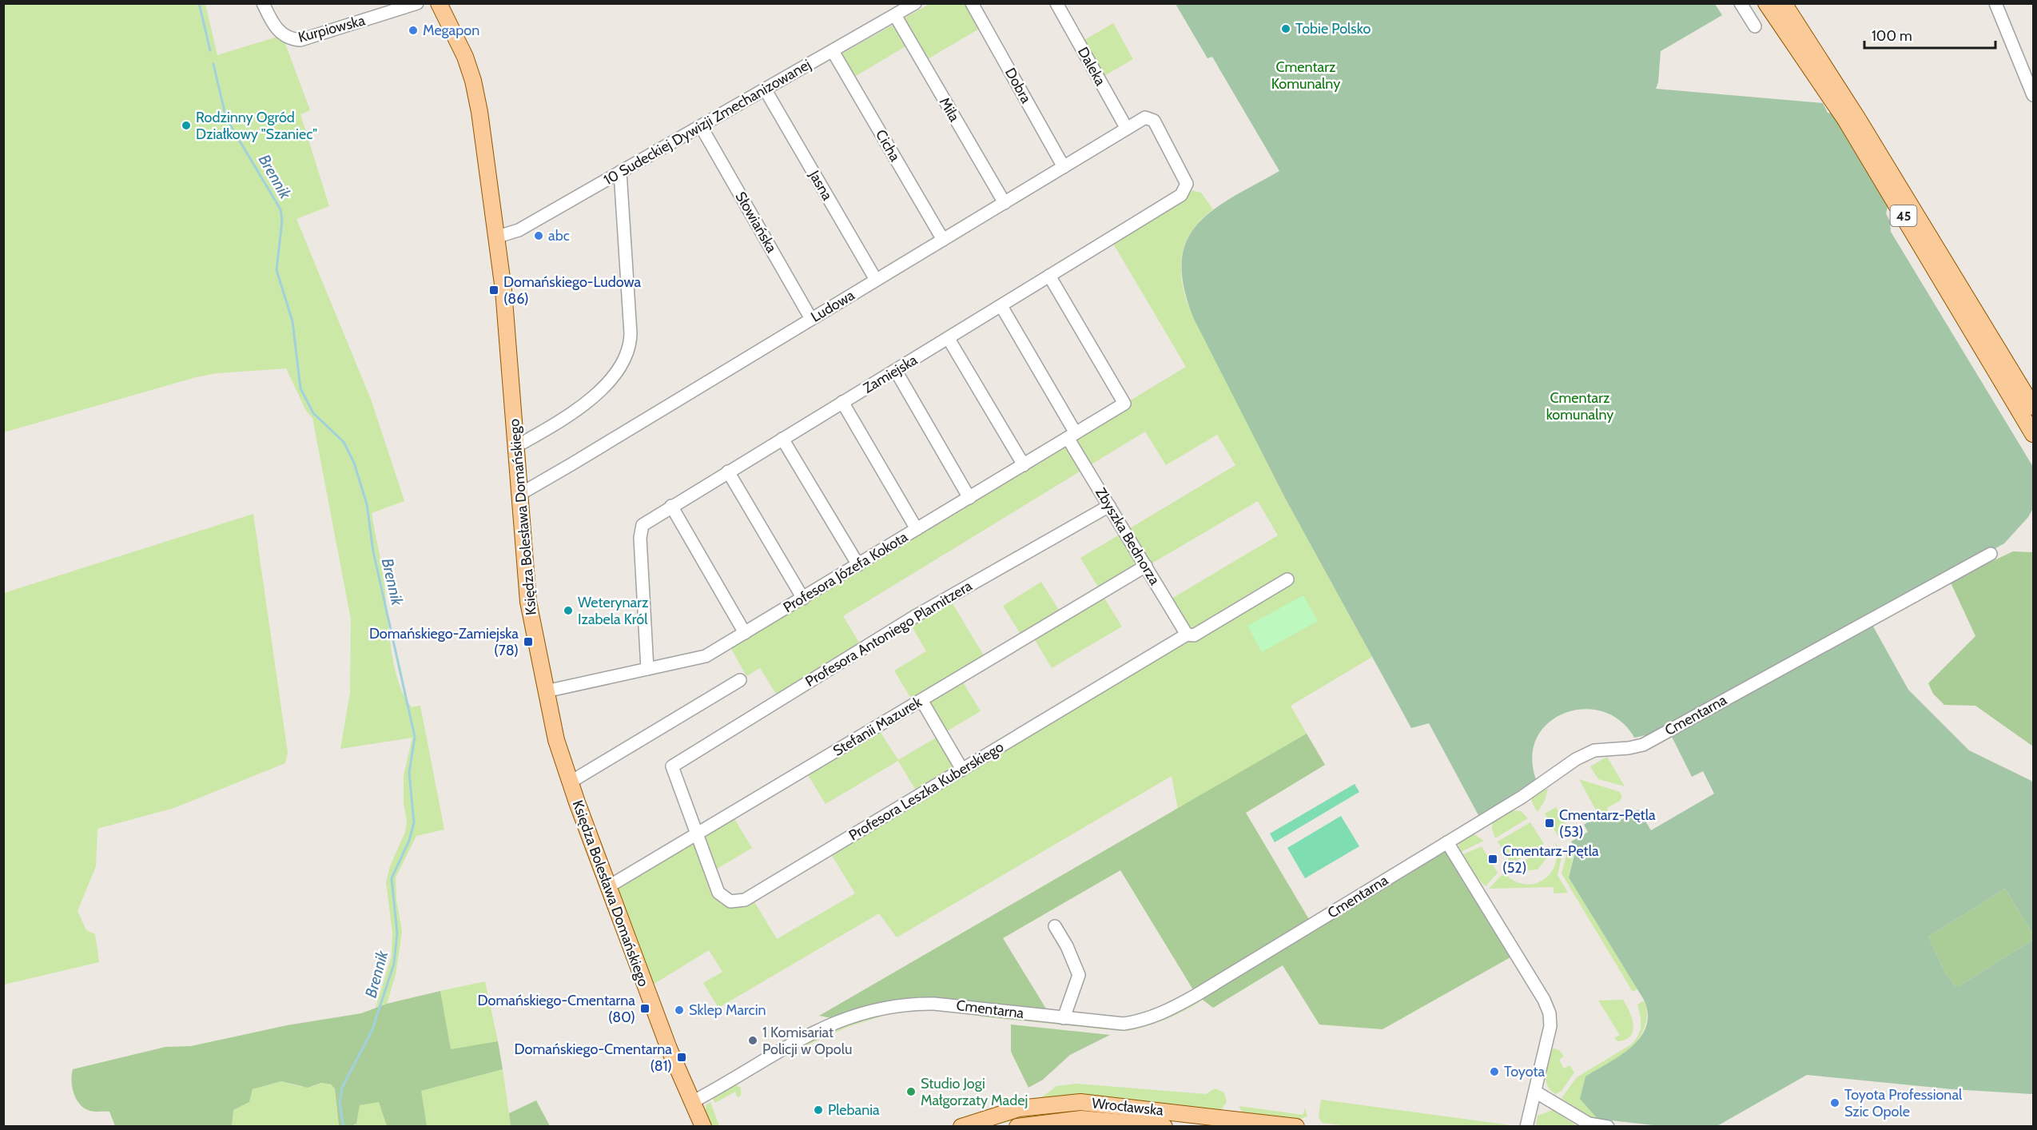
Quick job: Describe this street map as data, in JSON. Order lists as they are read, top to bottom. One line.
{"streets":{"main road":["45","Księdza Bolesława Domańskiego","Wrocławska"],"street":["Kurpiowska","Daleka","Dobra","Miła","10 Sudeckiej Dywizji Zmechanizowanej","Cicha","Jasna","Słowiańska","Ludowa","Zamiejska","Zbyszka Bednorza","Profesora Józefa Kokota","Profesora Antoniego Plamitzera","Cmentarna","Stefanii Mazurek","Profesora Leszka Kuberskiego"]},"crossings":[["Daleka","Ludowa"],["Dobra","Ludowa"],["Miła","10 Sudeckiej Dywizji Zmechanizowanej"],["Miła","Ludowa"],["10 Sudeckiej Dywizji Zmechanizowanej","Cicha"],["10 Sudeckiej Dywizji Zmechanizowanej","Jasna"],["10 Sudeckiej Dywizji Zmechanizowanej","Słowiańska"],["10 Sudeckiej Dywizji Zmechanizowanej","Księdza Bolesława Domańskiego"],["Cicha","Ludowa"],["Jasna","Ludowa"],["Słowiańska","Ludowa"],["Ludowa","Zamiejska"],["Ludowa","Księdza Bolesława Domańskiego"],["Zamiejska","Zbyszka Bednorza"],["Zamiejska","Profesora Józefa Kokota"],["Księdza Bolesława Domańskiego","Profesora Józefa Kokota"],["Księdza Bolesława Domańskiego","Cmentarna"],["Księdza Bolesława Domańskiego","Stefanii Mazurek"],["Zbyszka Bednorza","Profesora Józefa Kokota"],["Zbyszka Bednorza","Profesora Antoniego Plamitzera"],["Zbyszka Bednorza","Stefanii Mazurek"],["Zbyszka Bednorza","Profesora Leszka Kuberskiego"],["Profesora Antoniego Plamitzera","Profesora Leszka Kuberskiego"],["Stefanii Mazurek","Profesora Leszka Kuberskiego"]],"water":["Brennik"],"parks":["Cmentarz Komunalny","Cmentarz komunalny"],"places":{"other":["Tobie Polsko","Megapon","Rodzinny Ogród Działkowy \"Szaniec\"","abc","Weterynarz Izabela Król","Sklep Marcin","1 Komisariat Policji w Opolu","Toyota","Studio Jogi Małgorzaty Madej","Toyota Professional Szic Opole","Plebania"],"transit":["Domańskiego-Ludowa (86)","Domańskiego-Zamiejska (78)","Cmentarz-Pętla (53)","Cmentarz-Pętla (52)","Domańskiego-Cmentarna (80)","Domańskiego-Cmentarna (81)"]},"scale_bar":"100 m"}
